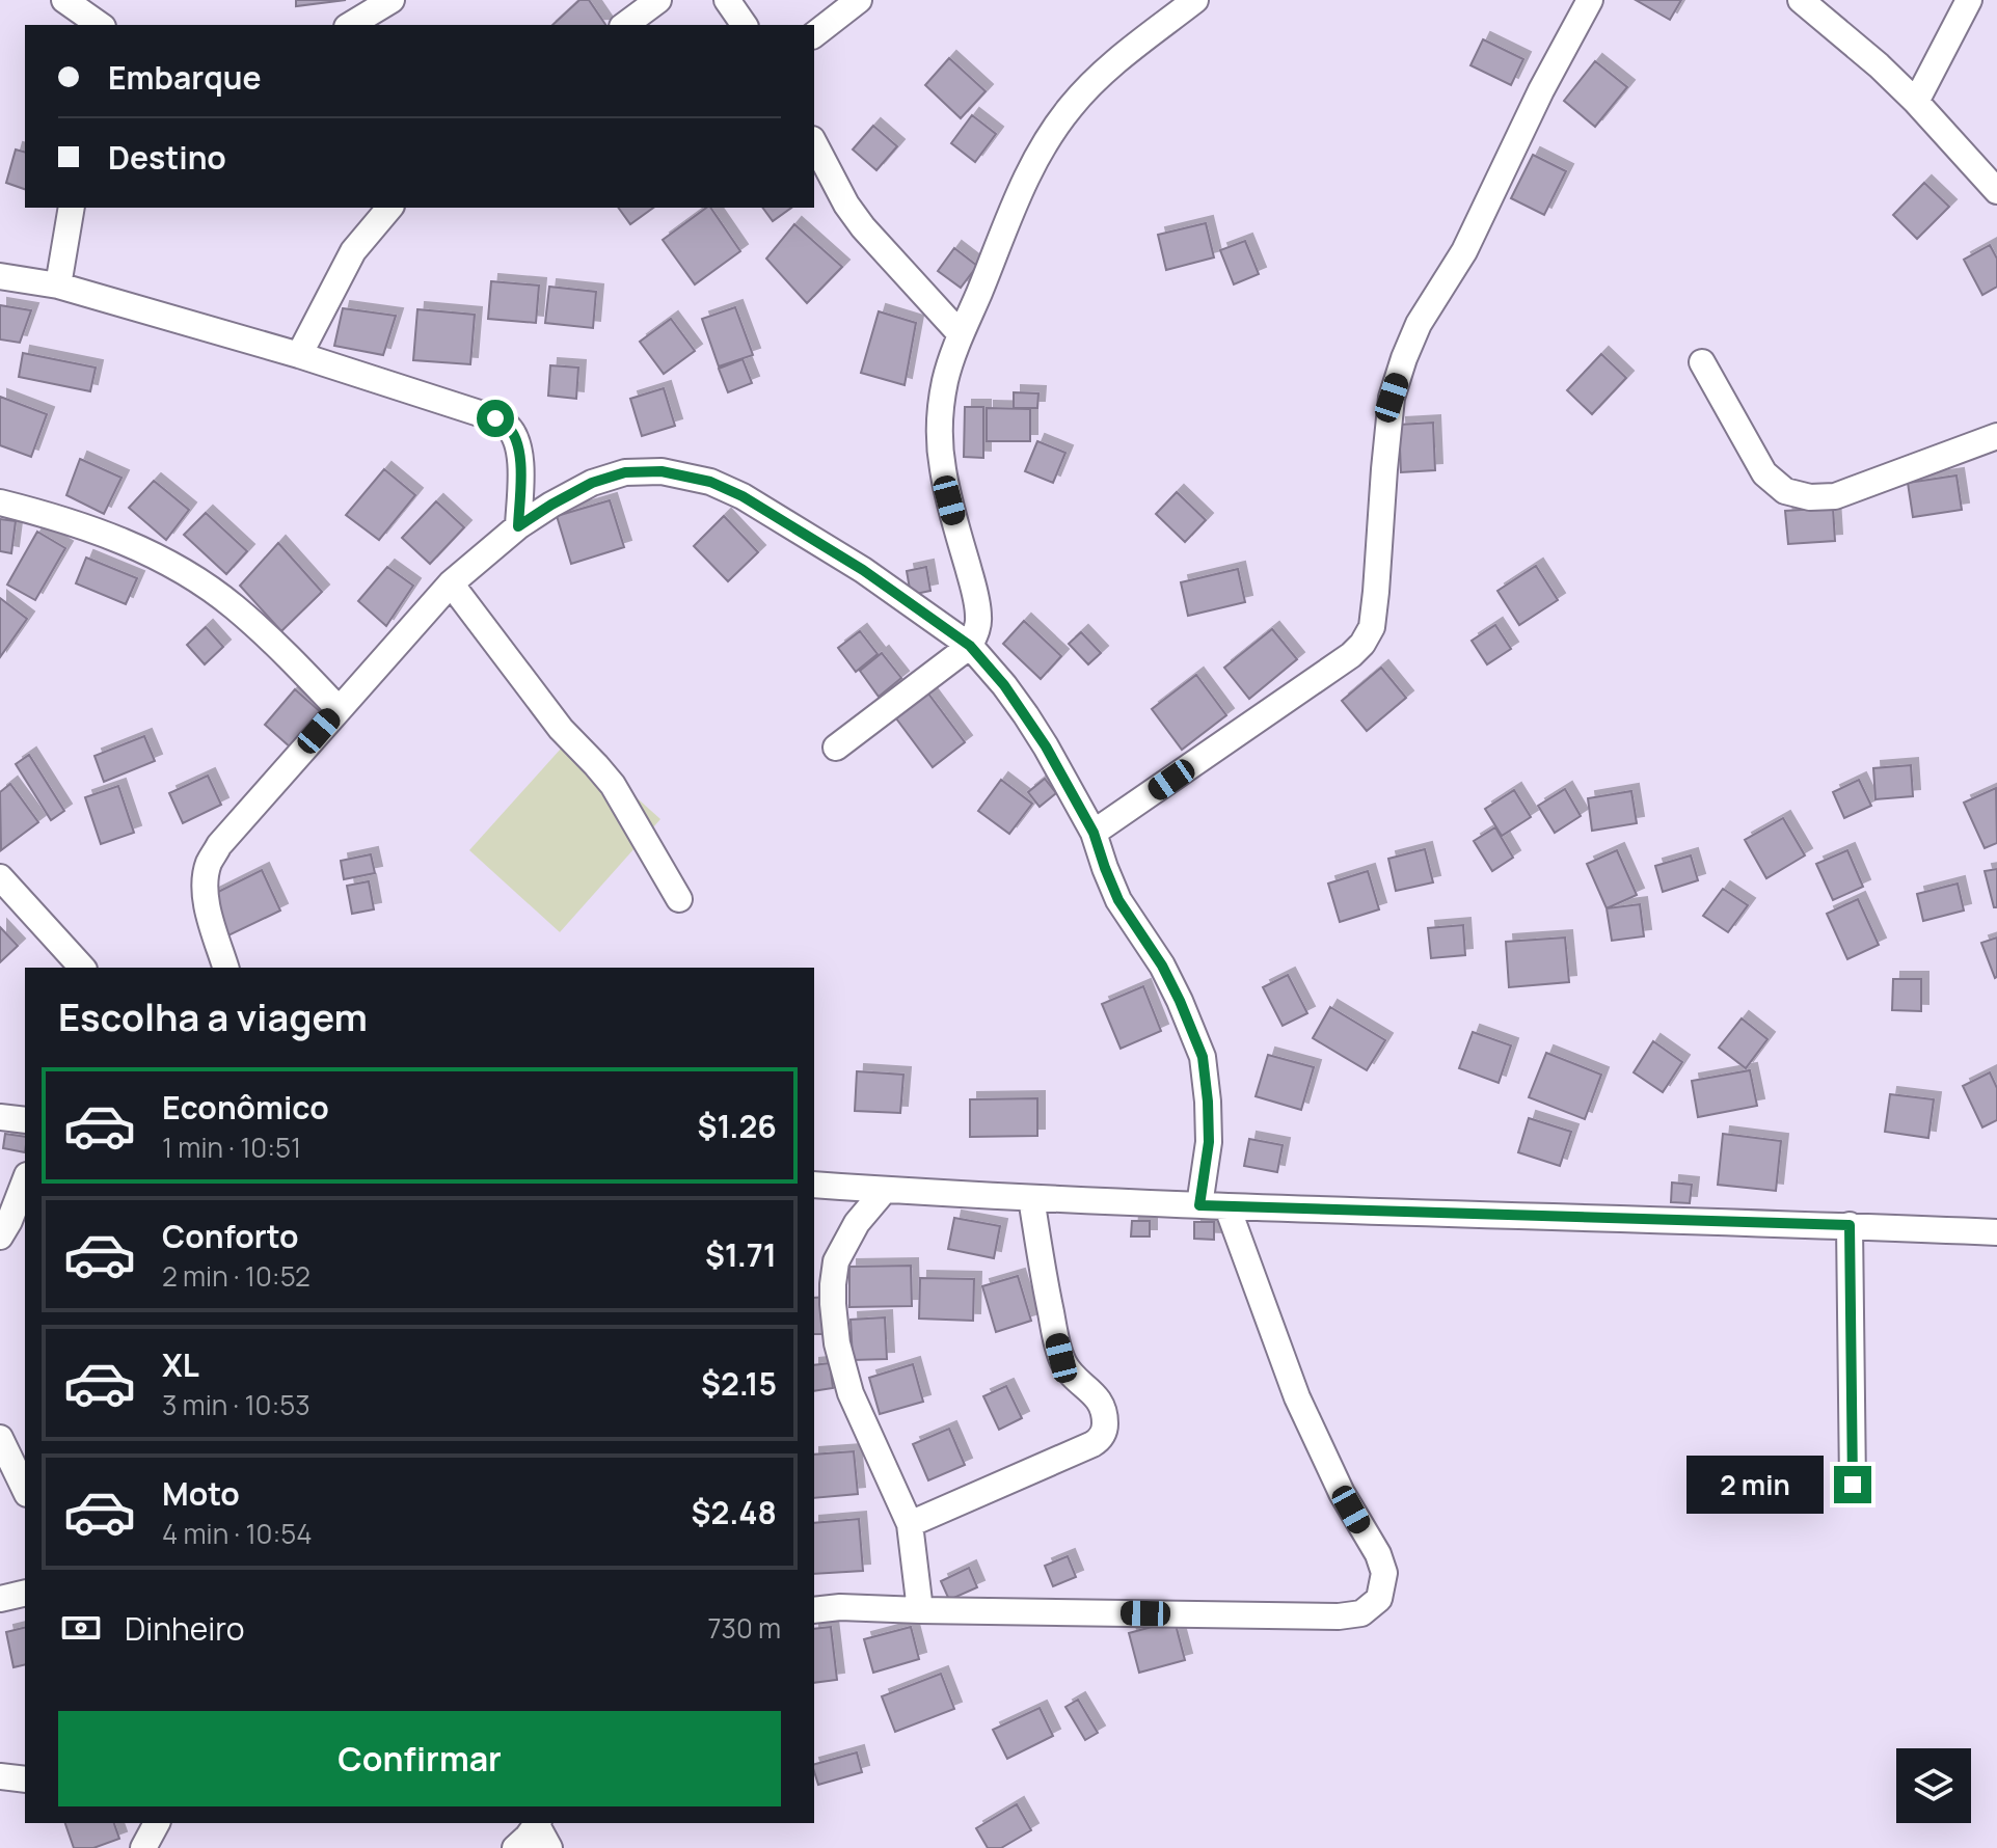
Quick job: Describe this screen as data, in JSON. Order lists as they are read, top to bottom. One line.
{"page":{"banner":["Embarque","Destino"],"heading":"Escolha a viagem","list":[{"name":"Econômico","note":"1 min · 10:51","value":"$1.26"},{"name":"Conforto","note":"2 min · 10:52","value":"$1.71"},{"name":"XL","note":"3 min · 10:53","value":"$2.15"},{"name":"Moto","note":"4 min · 10:54","value":"$2.48"}],"bubble":"2 min","pay":["Dinheiro","730 m"],"buttons":"Confirmar"}}
